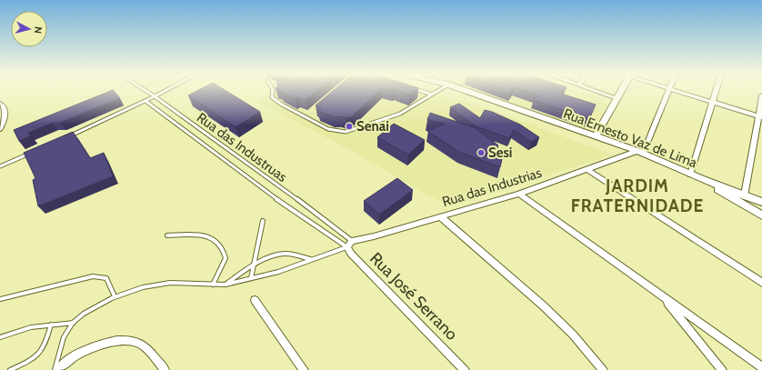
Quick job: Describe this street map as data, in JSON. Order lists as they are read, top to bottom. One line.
{"streets":{"street":["Rua Ernesto Vaz de Lima","Rua das Industrias","Rua José Serrano"],"lane":["Rua das Industruas"]},"crossings":[["Rua Ernesto Vaz de Lima","Rua das Industrias"],["Rua das Industruas","Rua das Industrias"],["Rua das Industruas","Rua José Serrano"],["Rua das Industrias","Rua José Serrano"]],"districts":["JARDIM FRATERNIDADE"],"places":["Senai","Sesi"],"north":"right"}
